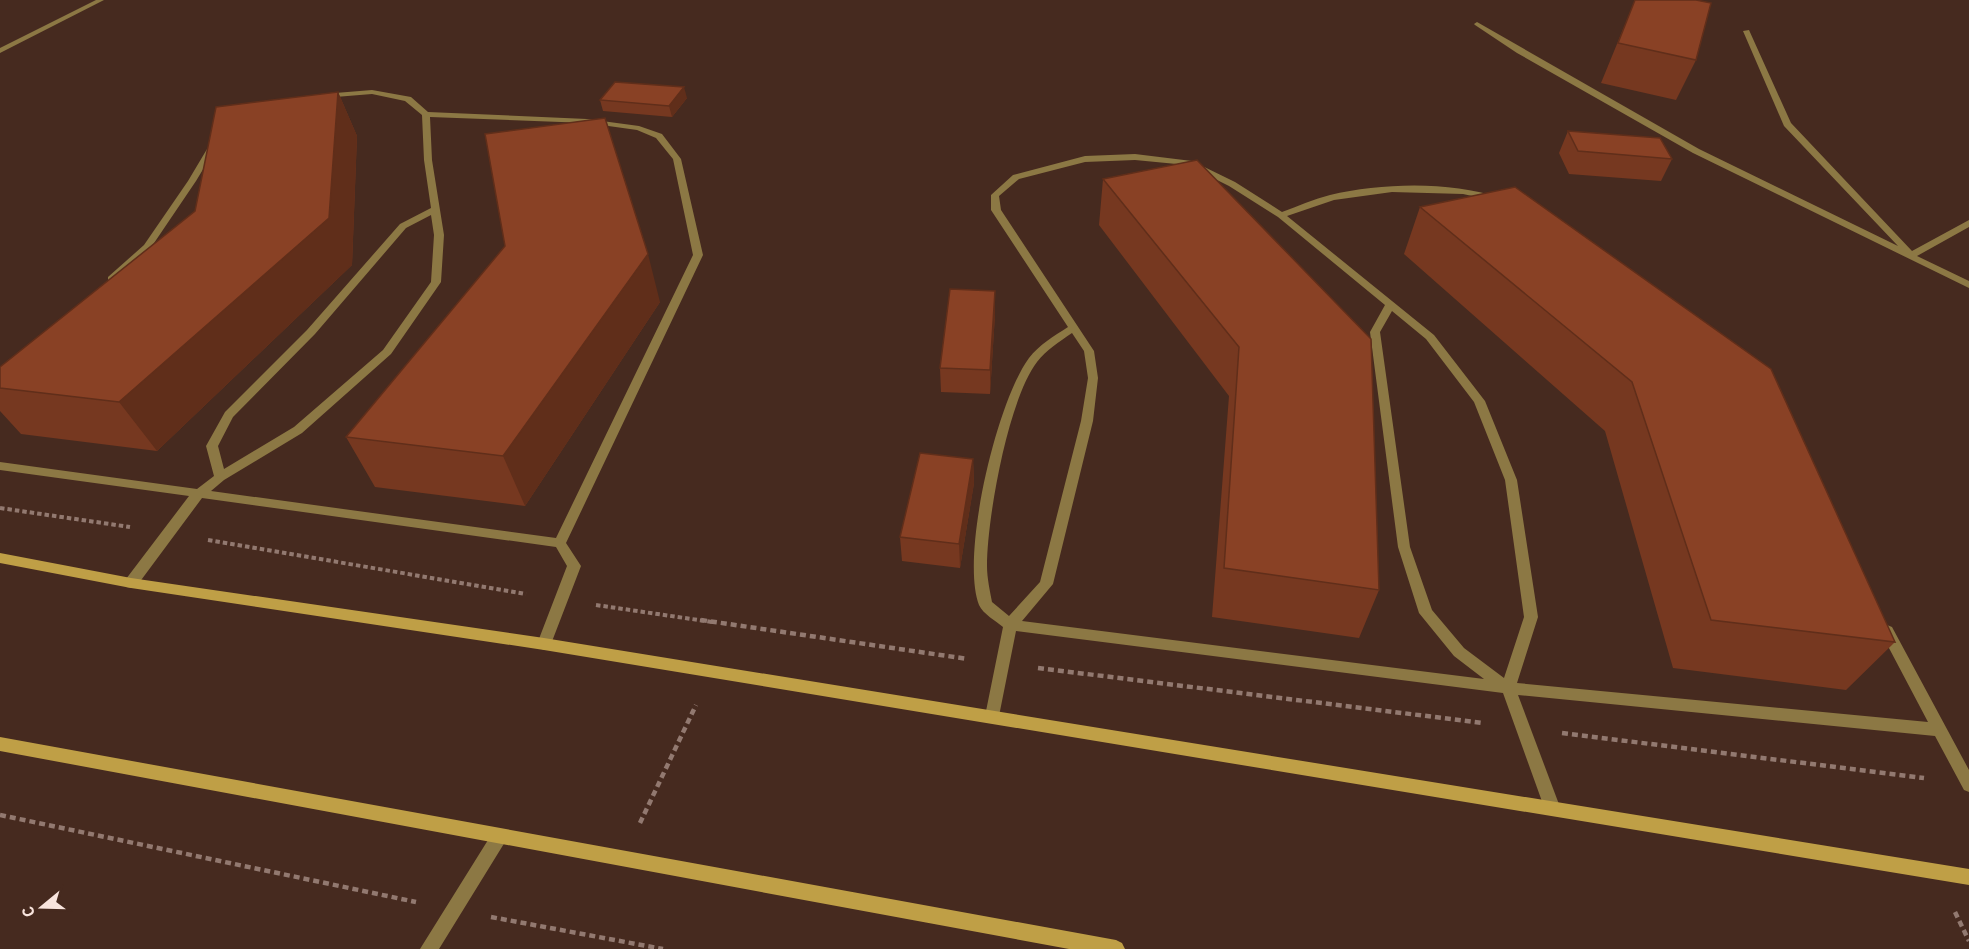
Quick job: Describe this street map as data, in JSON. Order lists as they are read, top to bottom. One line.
{"north":"left"}
